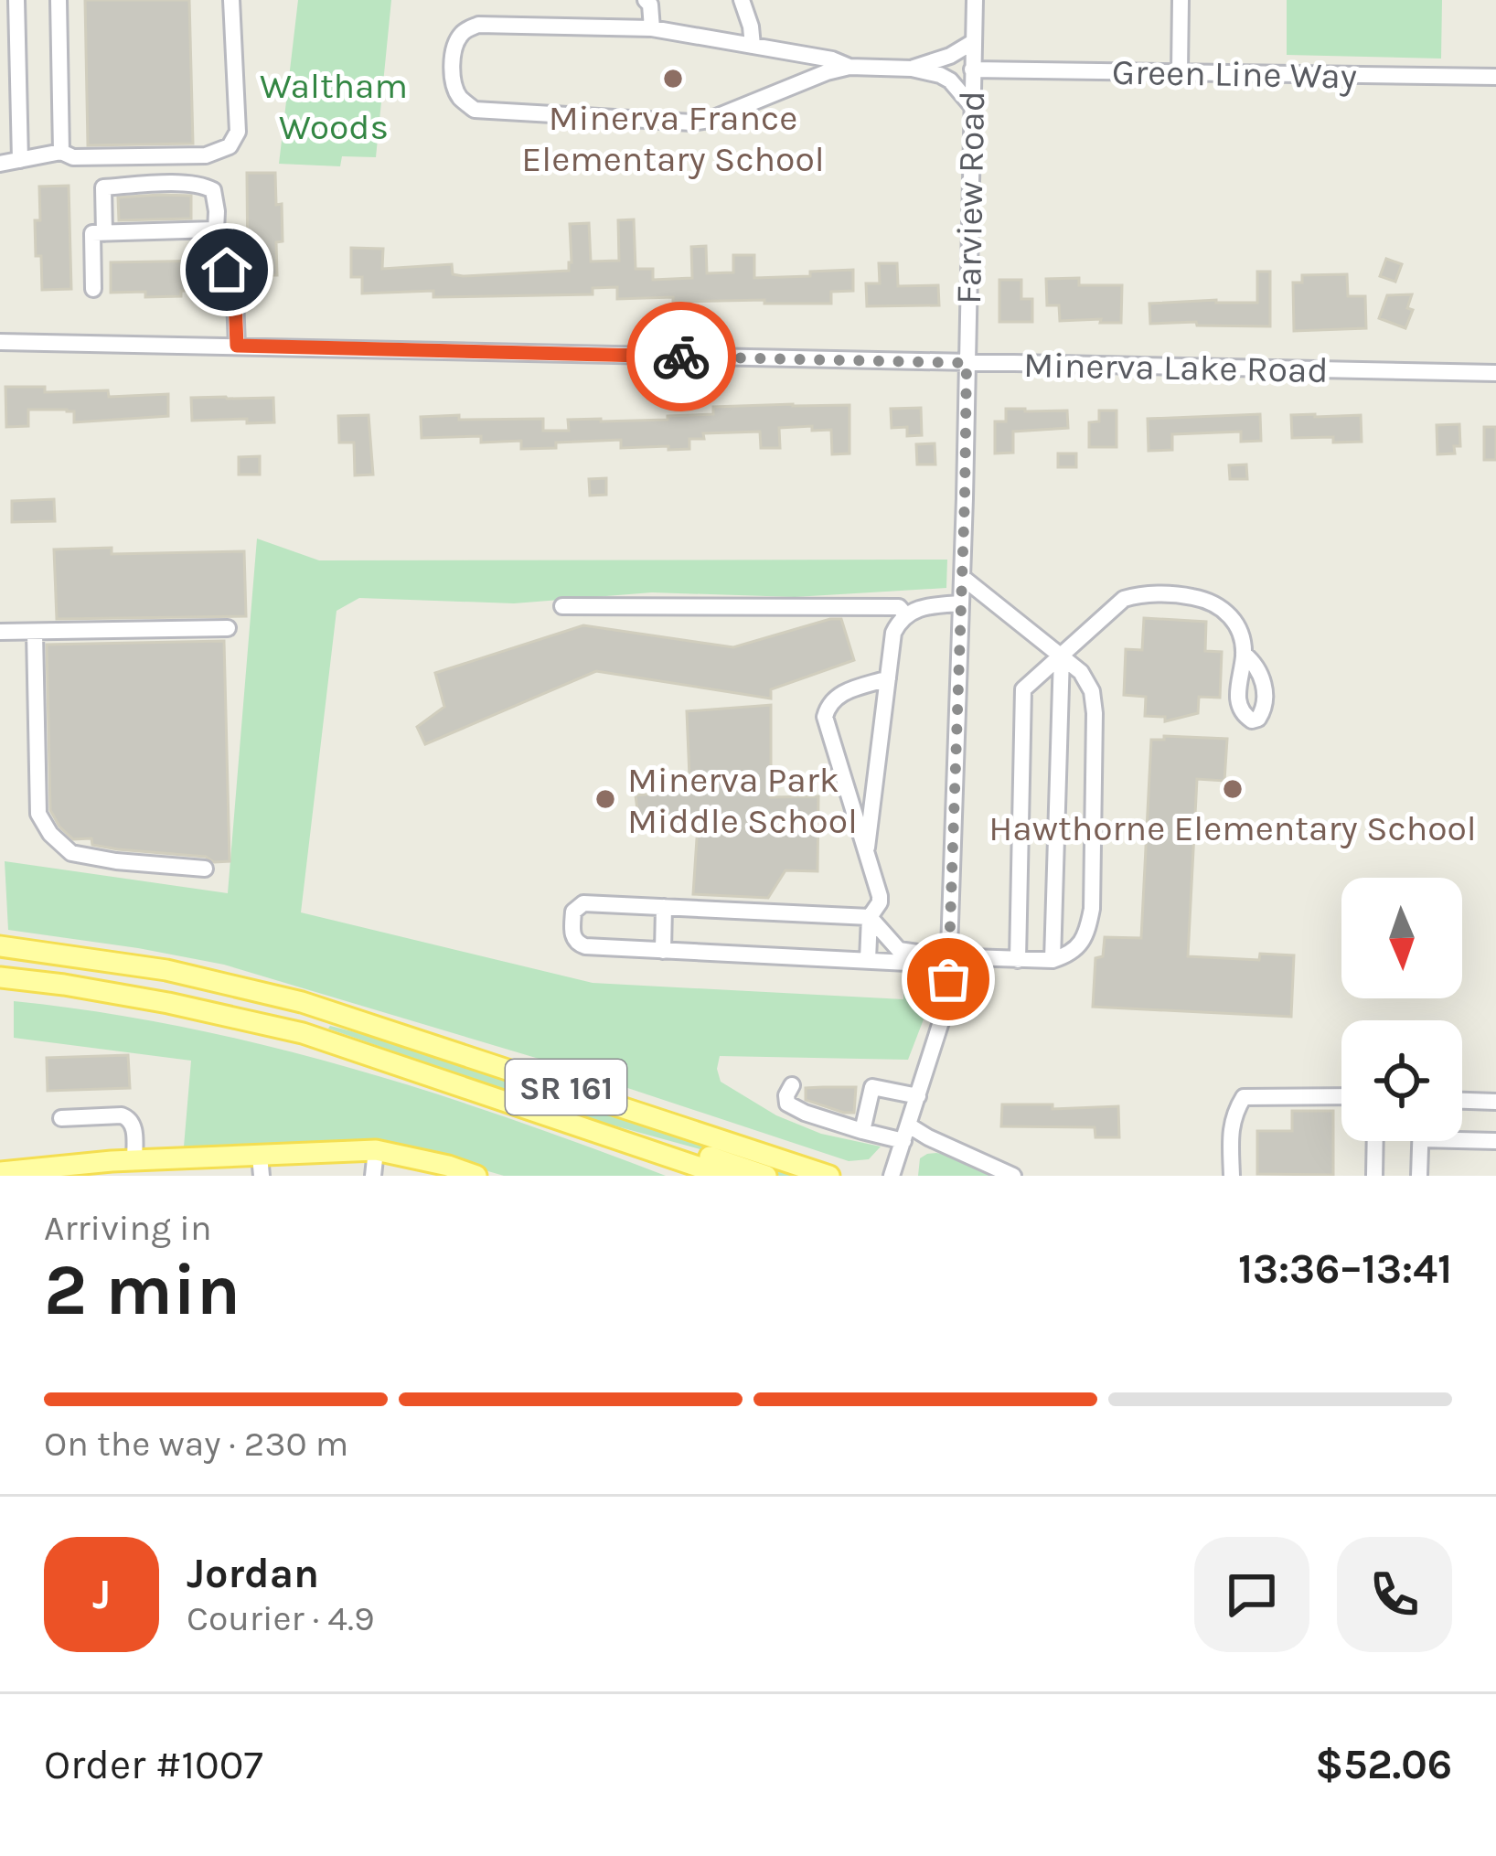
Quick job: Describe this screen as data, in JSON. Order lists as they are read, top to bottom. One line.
{"streets":{"main road":["SR 161"],"street":["Green Line Way","Farview Road","Minerva Lake Road"]},"crossings":[["Green Line Way","Farview Road"],["Farview Road","Minerva Lake Road"]],"parks":["Waltham Woods"],"places":["Minerva France Elementary School","Hawthorne Elementary School","Minerva Park Middle School"],"north":"bottom","page":{"heading":["2 min","Arriving in","13:36–13:41"],"panel":["Jordan","Courier · 4.9","Order #1007","$52.06"],"bar":"On the way · 230 m","round":"J"}}
